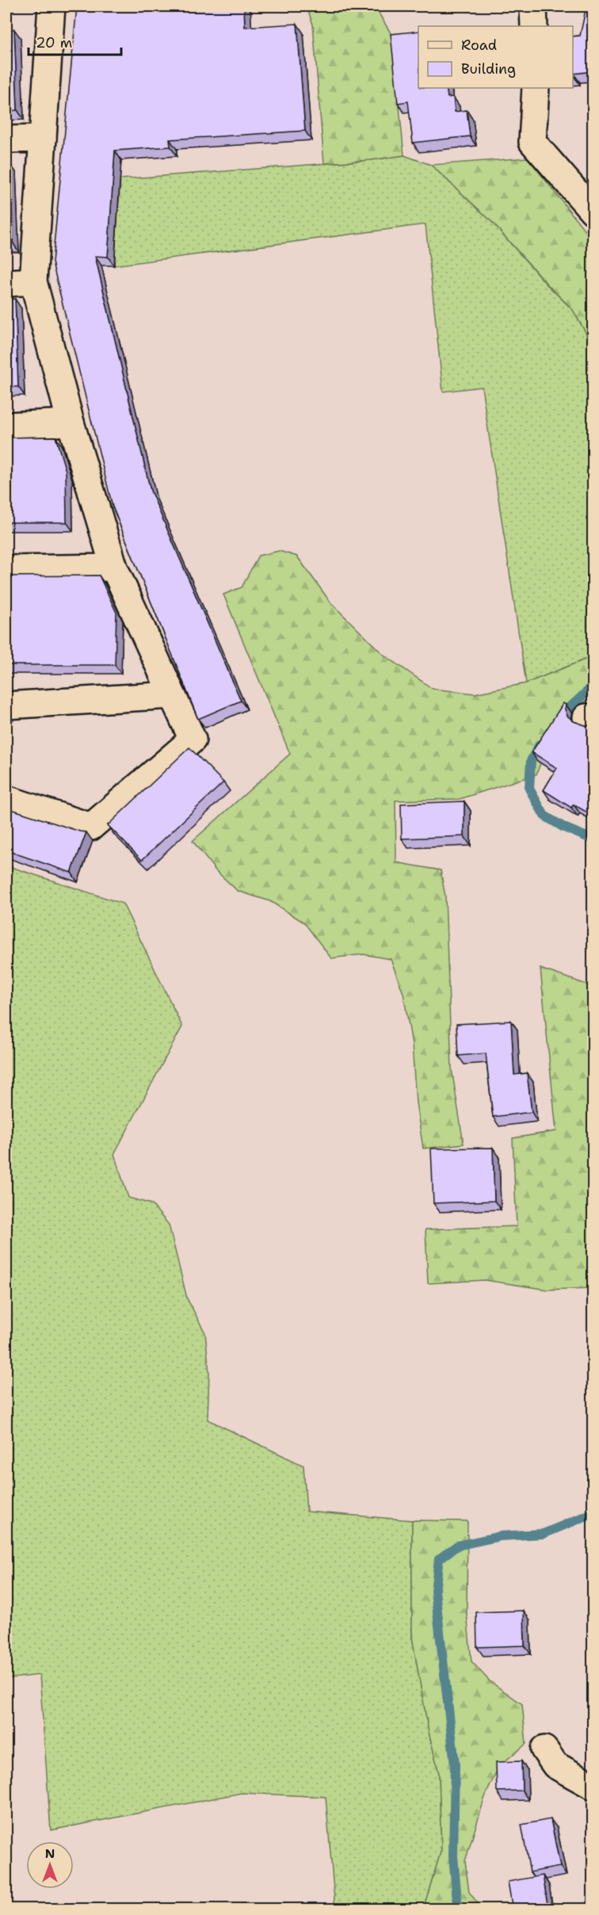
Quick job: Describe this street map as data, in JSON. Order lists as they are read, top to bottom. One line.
{"legend":["Road","Building"],"scale_bar":"20 m","north":"top"}
